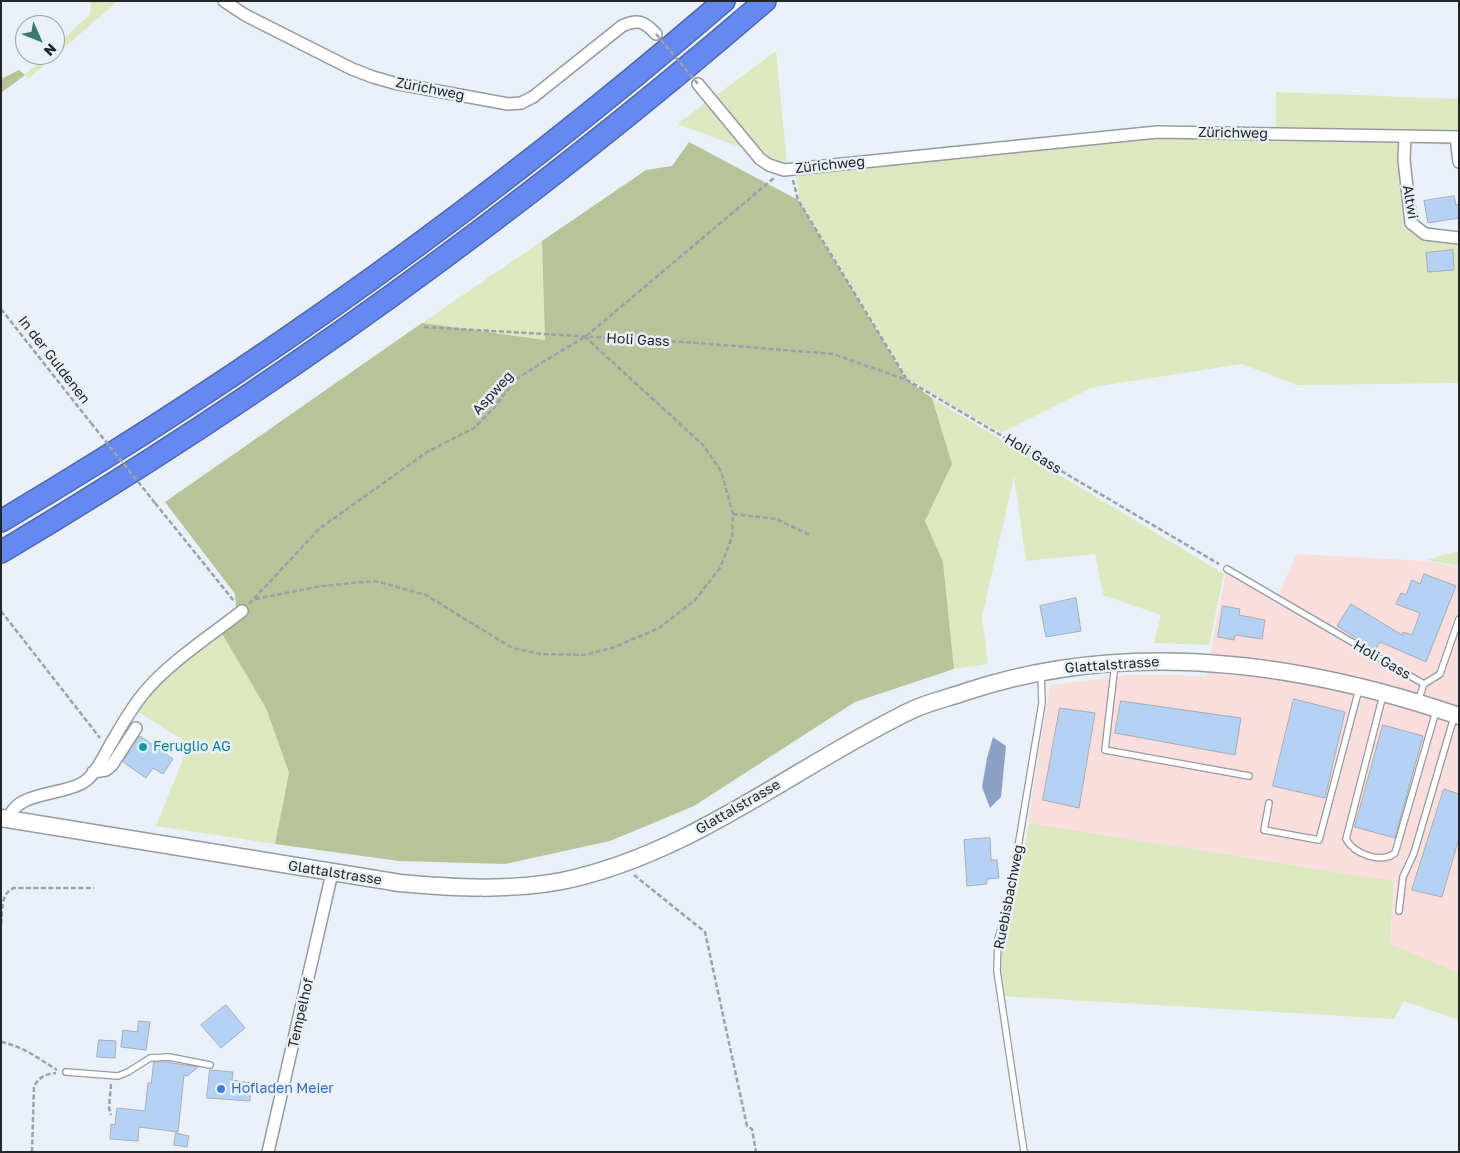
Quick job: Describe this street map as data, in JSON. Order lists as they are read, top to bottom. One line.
{"streets":{"street":["Zürichweg","Altwi","Glattalstrasse","Tempelhof"],"lane":["Holi Gass","Ruebisbachweg"],"path":["In der Guldenen","Aspweg"]},"crossings":[["Zürichweg","Altwi"],["Zürichweg","Aspweg"],["Holi Gass","Aspweg"],["Holi Gass","Glattalstrasse"],["In der Guldenen","Aspweg"],["Glattalstrasse","Ruebisbachweg"],["Glattalstrasse","Tempelhof"]],"places":["Feruglio AG","Hofladen Meier"],"north":"bottom right"}
